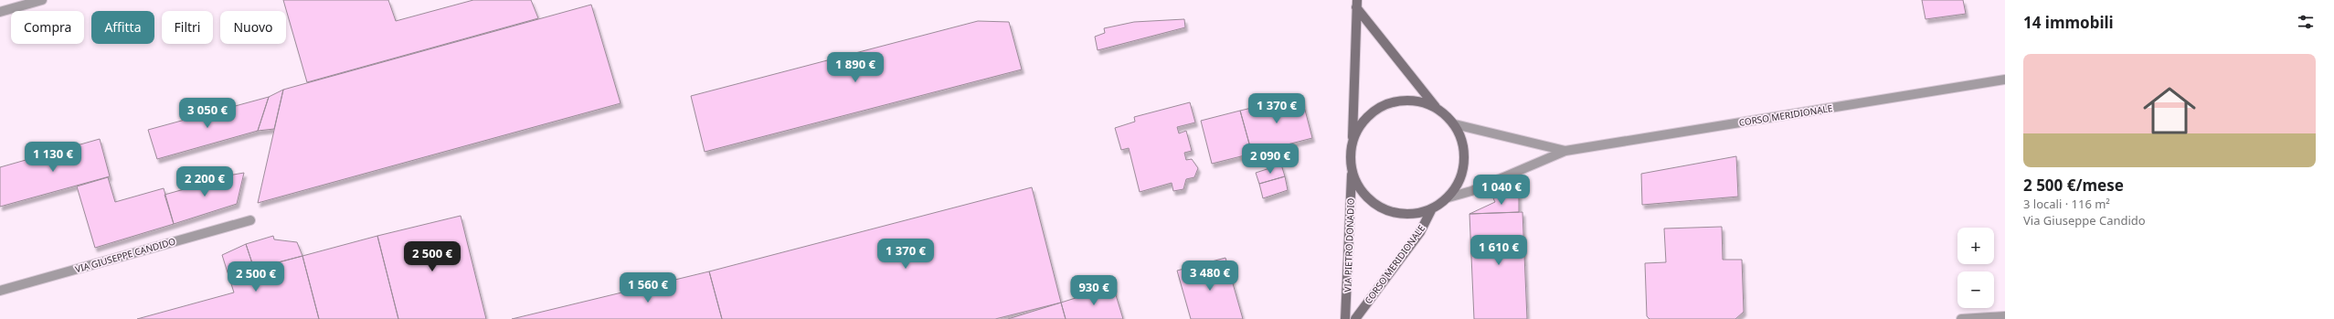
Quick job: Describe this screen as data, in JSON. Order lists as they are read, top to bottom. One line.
{"streets":{"main road":["CORSO MERIDIONALE","VIA PIETRO DONADIO"],"street":["VIA GIUSEPPE CANDIDO"]},"crossings":[["CORSO MERIDIONALE","VIA PIETRO DONADIO"]],"page":{"heading":"14 immobili","chip":["Compra","Affitta","Filtri","Nuovo"],"list":[{"name":"2 500 €/mese","note":"3 locali · 116 m² · Via Giuseppe Candido"}],"price":["1 890 €","1 370 €","3 050 €","1 130 €","2 090 €","2 200 €","1 040 €","1 610 €","1 370 €","2 500 €","3 480 €","2 500 €","1 560 €","930 €"],"map_buttons":["+","−"]}}
